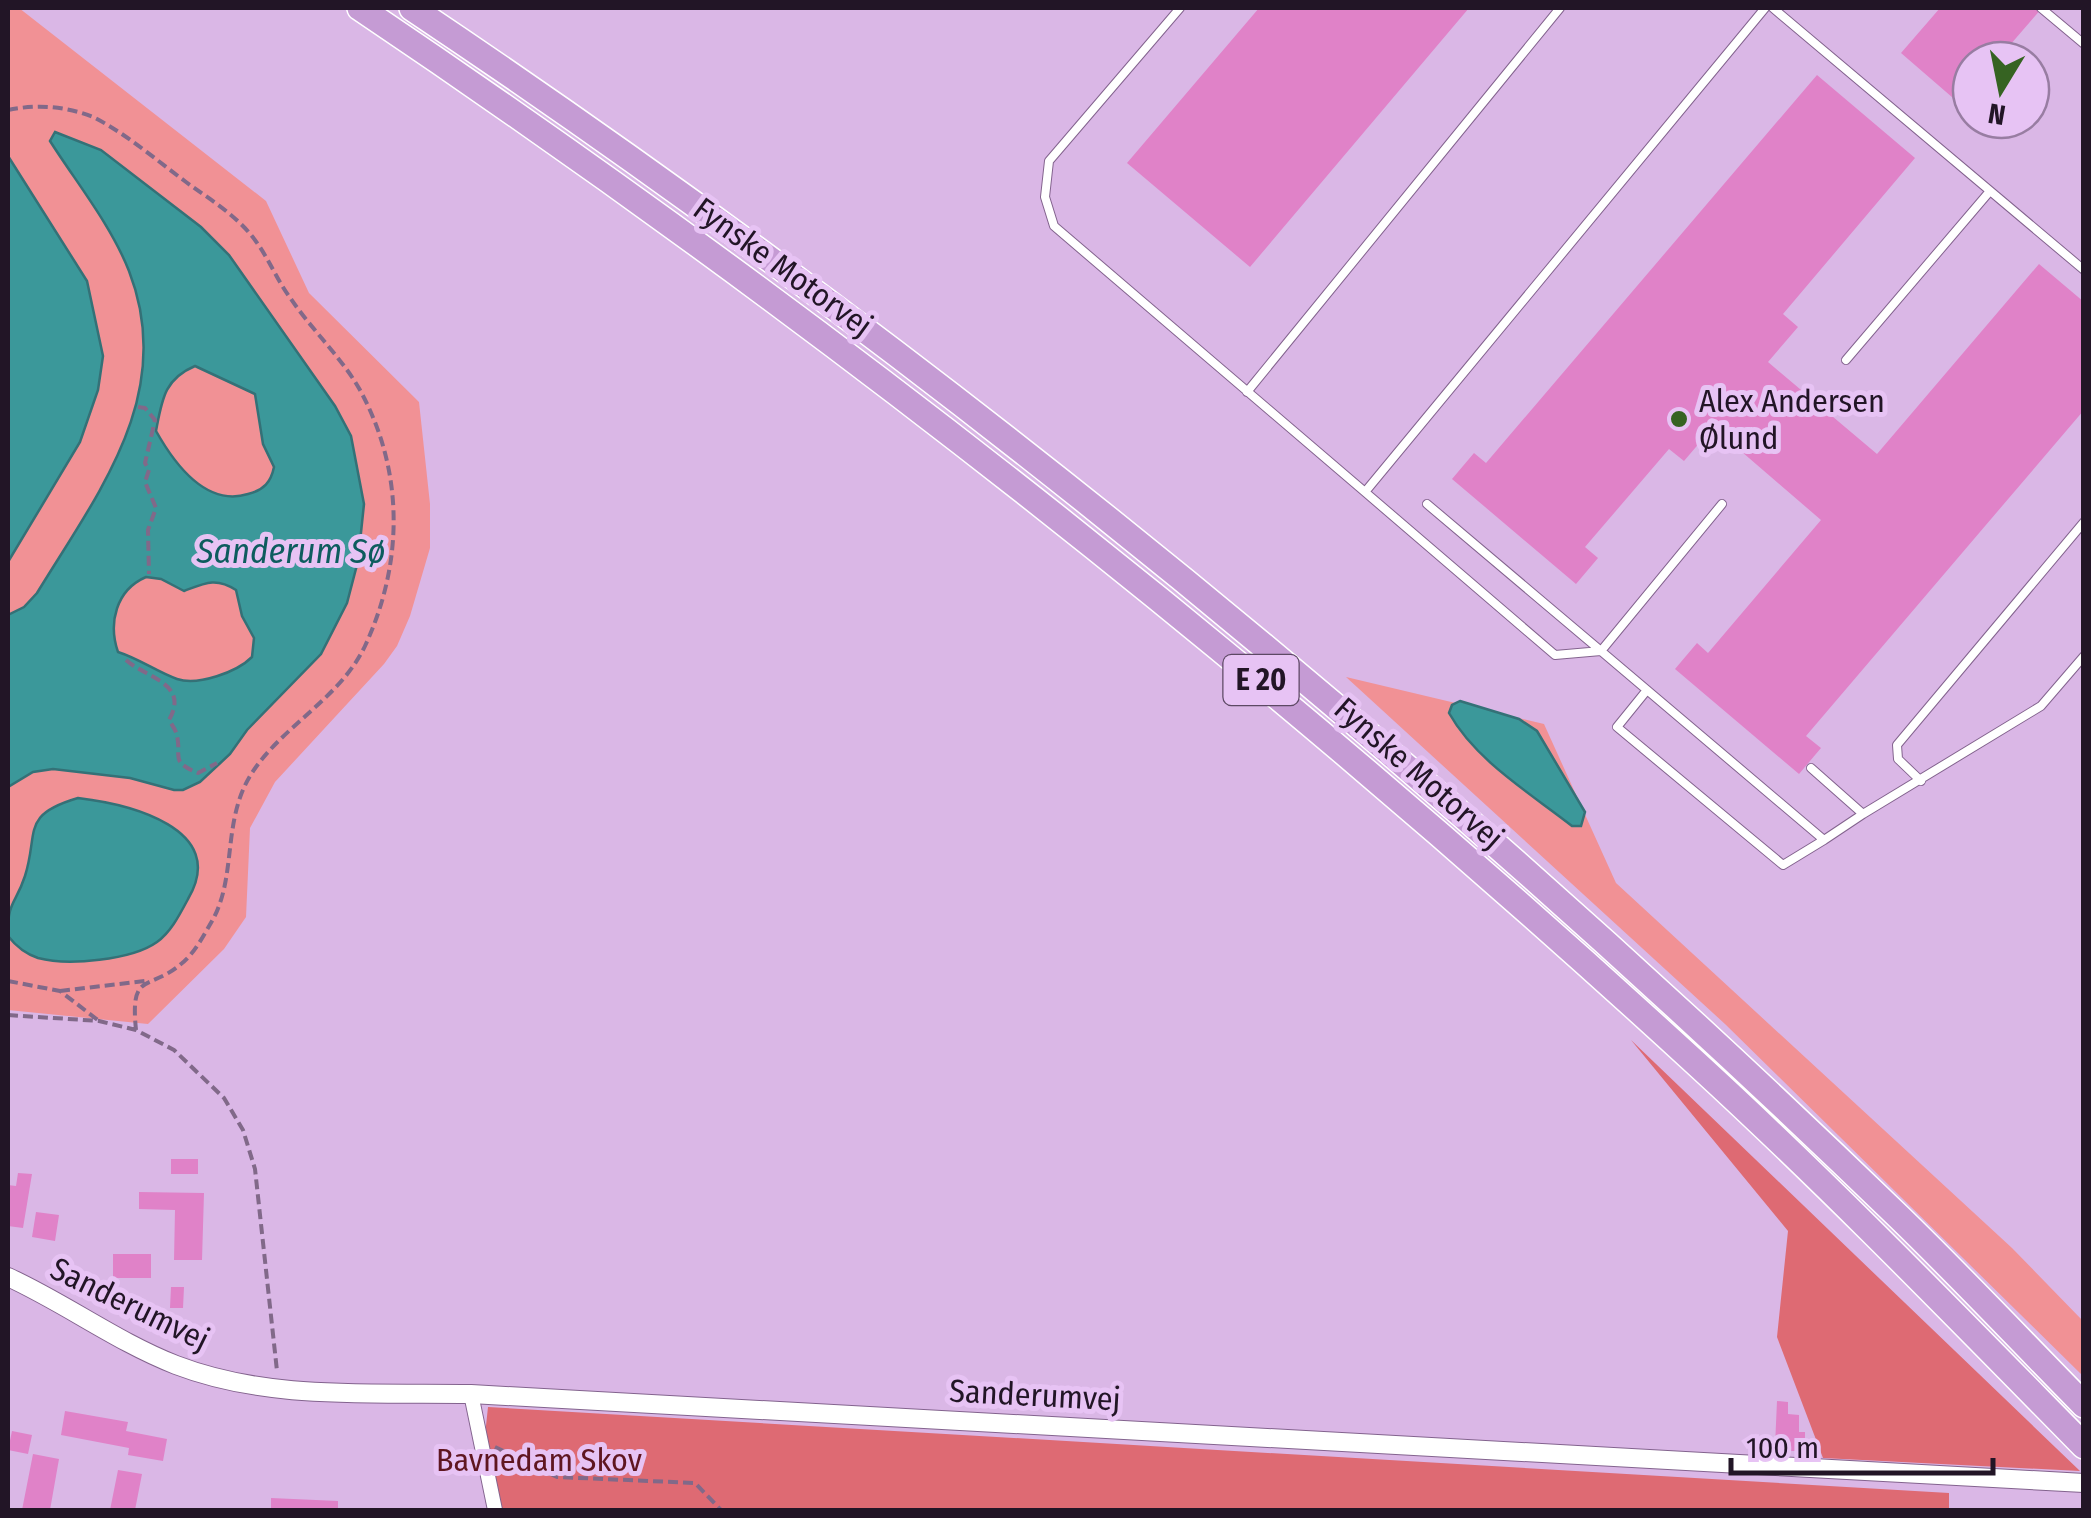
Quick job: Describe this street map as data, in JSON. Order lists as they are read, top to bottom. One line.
{"streets":{"highway":["Fynske Motorvej","E 20"],"street":["Sanderumvej"]},"water":["Sanderum Sø"],"parks":["Bavnedam Skov"],"places":["Alex Andersen Ølund"],"scale_bar":"100 m","north":"bottom"}
